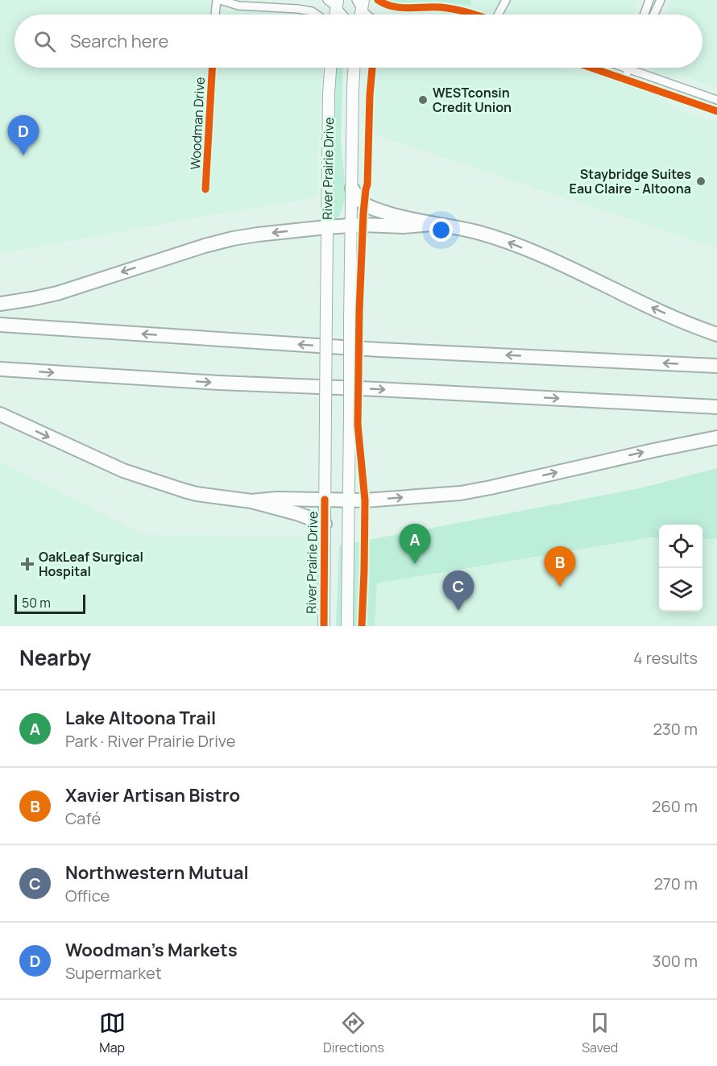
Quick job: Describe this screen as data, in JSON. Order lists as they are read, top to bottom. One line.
{"streets":{"main road":["River Prairie Drive"],"street":["Woodman Drive"]},"places":{"other":["WESTconsin Credit Union","Staybridge Suites Eau Claire - Altoona"],"health":["OakLeaf Surgical Hospital"]},"scale_bar":"50 m","page":{"search":"Search here","pins":["D","A","B","C"],"scale":"50 m","heading":["Nearby","4 results"],"list":[{"mark":"A","name":"Lake Altoona Trail","note":"Park · River Prairie Drive","value":"230 m"},{"mark":"B","name":"Xavier Artisan Bistro","note":"Café","value":"260 m"},{"mark":"C","name":"Northwestern Mutual","note":"Office","value":"270 m"},{"mark":"D","name":"Woodman's Markets","note":"Supermarket","value":"300 m"}],"nav":["Map","Directions","Saved"]}}
